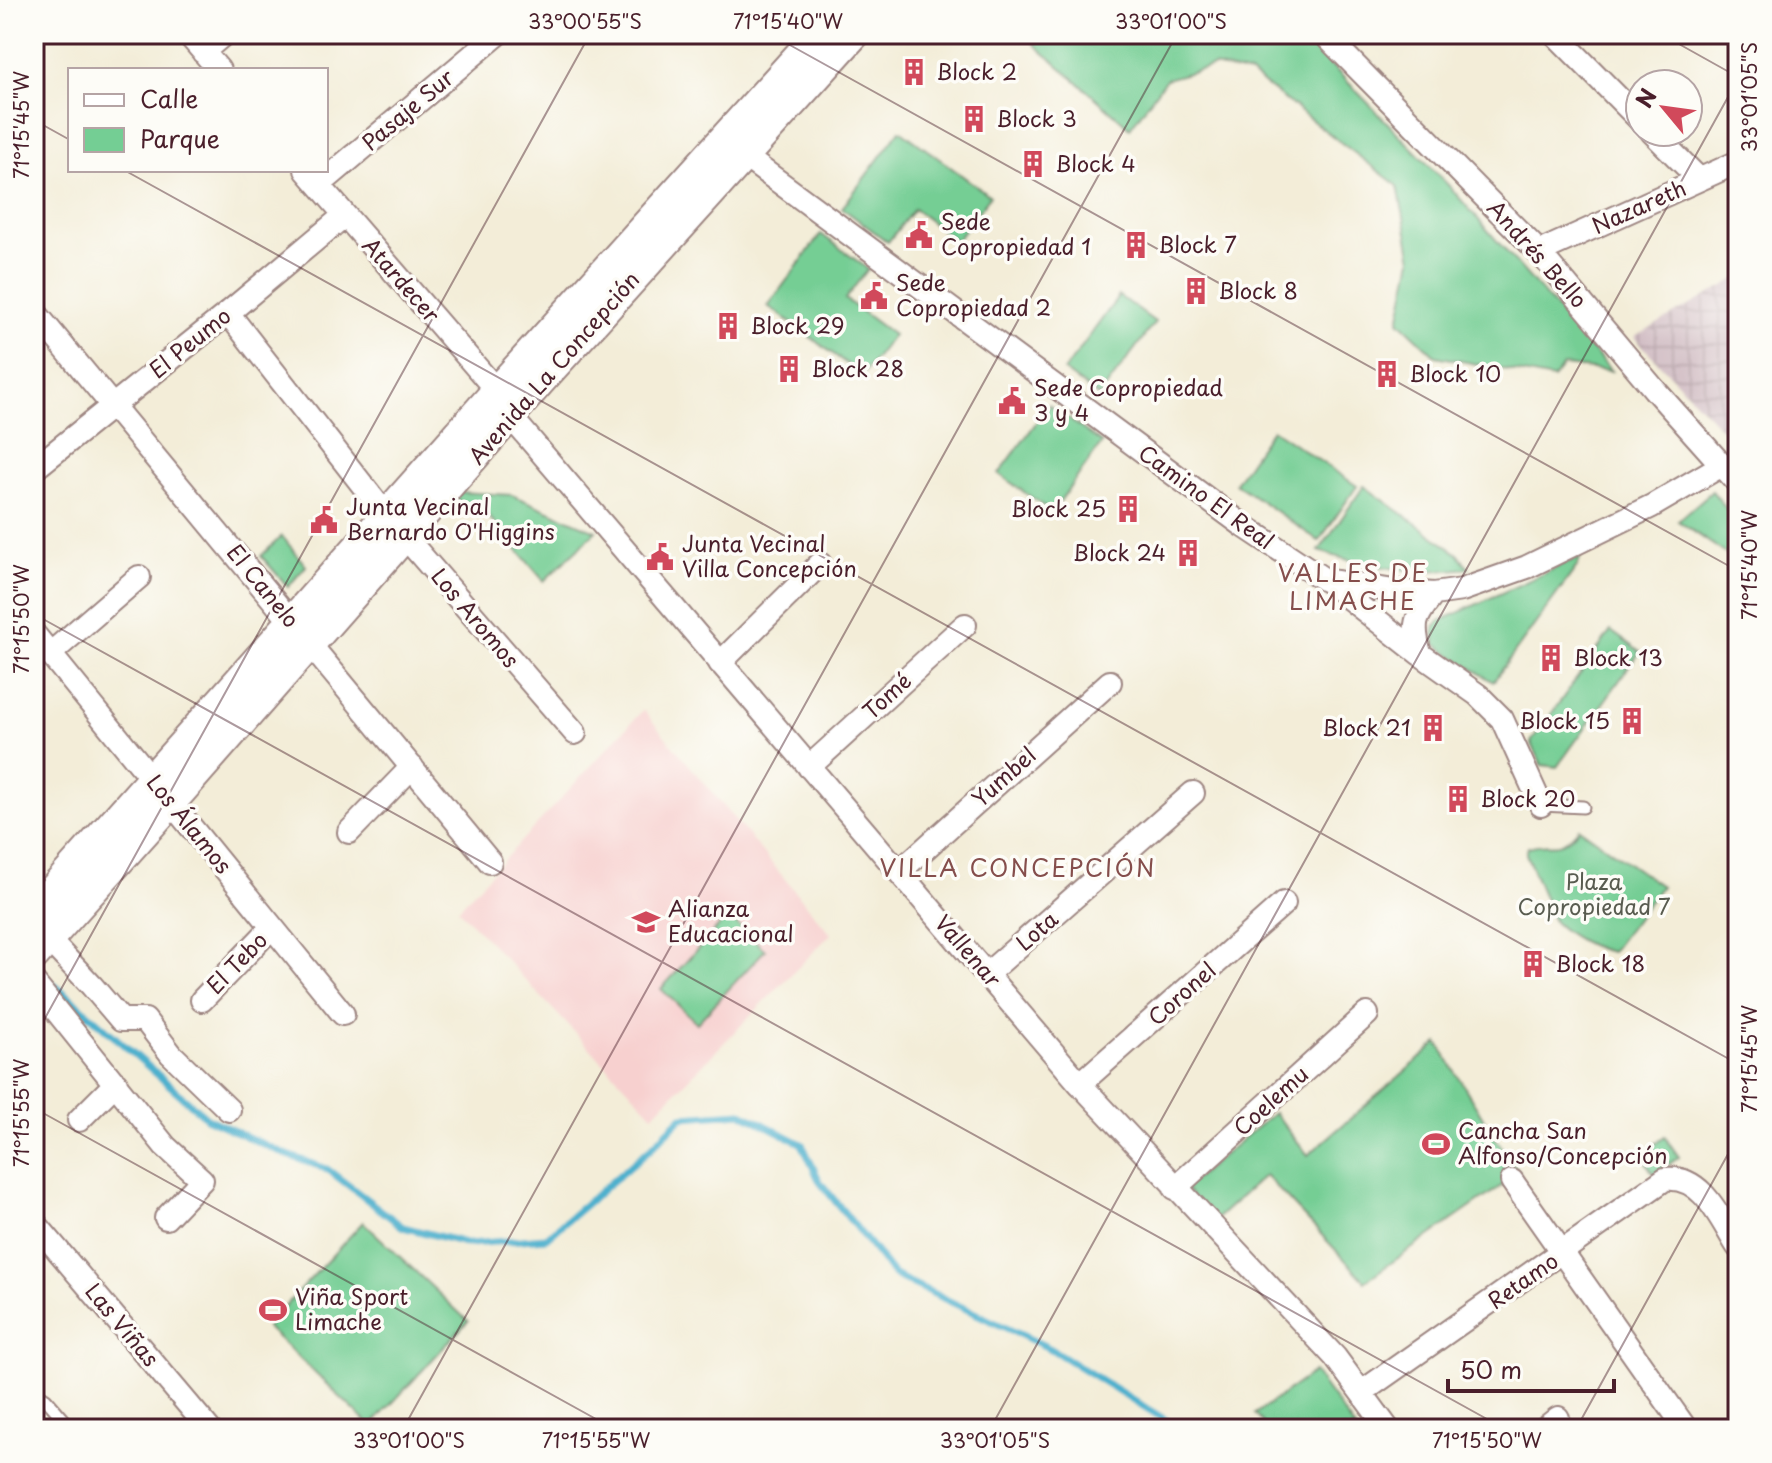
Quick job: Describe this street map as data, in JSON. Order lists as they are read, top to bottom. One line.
{"streets":{"street":["Pasaje Sur","Nazareth","Andrés Bello","Atardecer","El Peumo","Avenida La Concepción","Camino El Real","El Canelo","Los Aromos","Tomé","Yumbel","Los Álamos","Lota","Vallenar","El Tebo","Coronel","Coelemu","Retamo","Las Viñas"]},"crossings":[["Nazareth","Andrés Bello"],["Andrés Bello","Camino El Real"],["Atardecer","El Peumo"],["Atardecer","Avenida La Concepción"],["Atardecer","Vallenar"],["El Peumo","El Canelo"],["El Peumo","Los Aromos"],["Avenida La Concepción","Camino El Real"],["Avenida La Concepción","El Canelo"],["Avenida La Concepción","Los Aromos"],["Avenida La Concepción","Los Álamos"],["Avenida La Concepción","Vallenar"],["Tomé","Vallenar"],["Yumbel","Vallenar"],["Los Álamos","El Tebo"],["Lota","Vallenar"],["Vallenar","Coronel"],["Vallenar","Coelemu"],["Vallenar","Retamo"]],"districts":["VALLES DE LIMACHE","VILLA CONCEPCIÓN"],"parks":["Plaza Copropiedad 7"],"places":{"building":["Block 2","Block 3","Block 4","Block 7","Block 8","Block 29","Block 28","Block 10","Block 25","Block 24","Block 13","Block 15","Block 21","Block 20","Block 18"],"public building":["Sede Copropiedad 1","Sede Copropiedad 2","Sede Copropiedad 3 y 4","Junta Vecinal Bernardo O'Higgins","Junta Vecinal Villa Concepción"],"school or university":["Alianza Educacional"],"sports":["Cancha San Alfonso/Concepción","Viña Sport Limache"]},"legend":["Calle","Parque"],"scale_bar":"50 m","north":"top left","coordinates":["33°00'55\"S","71°15'40\"W","33°01'00\"S","33°01'05\"S","71°15'45\"W","71°15'50\"W","71°15'55\"W"]}
